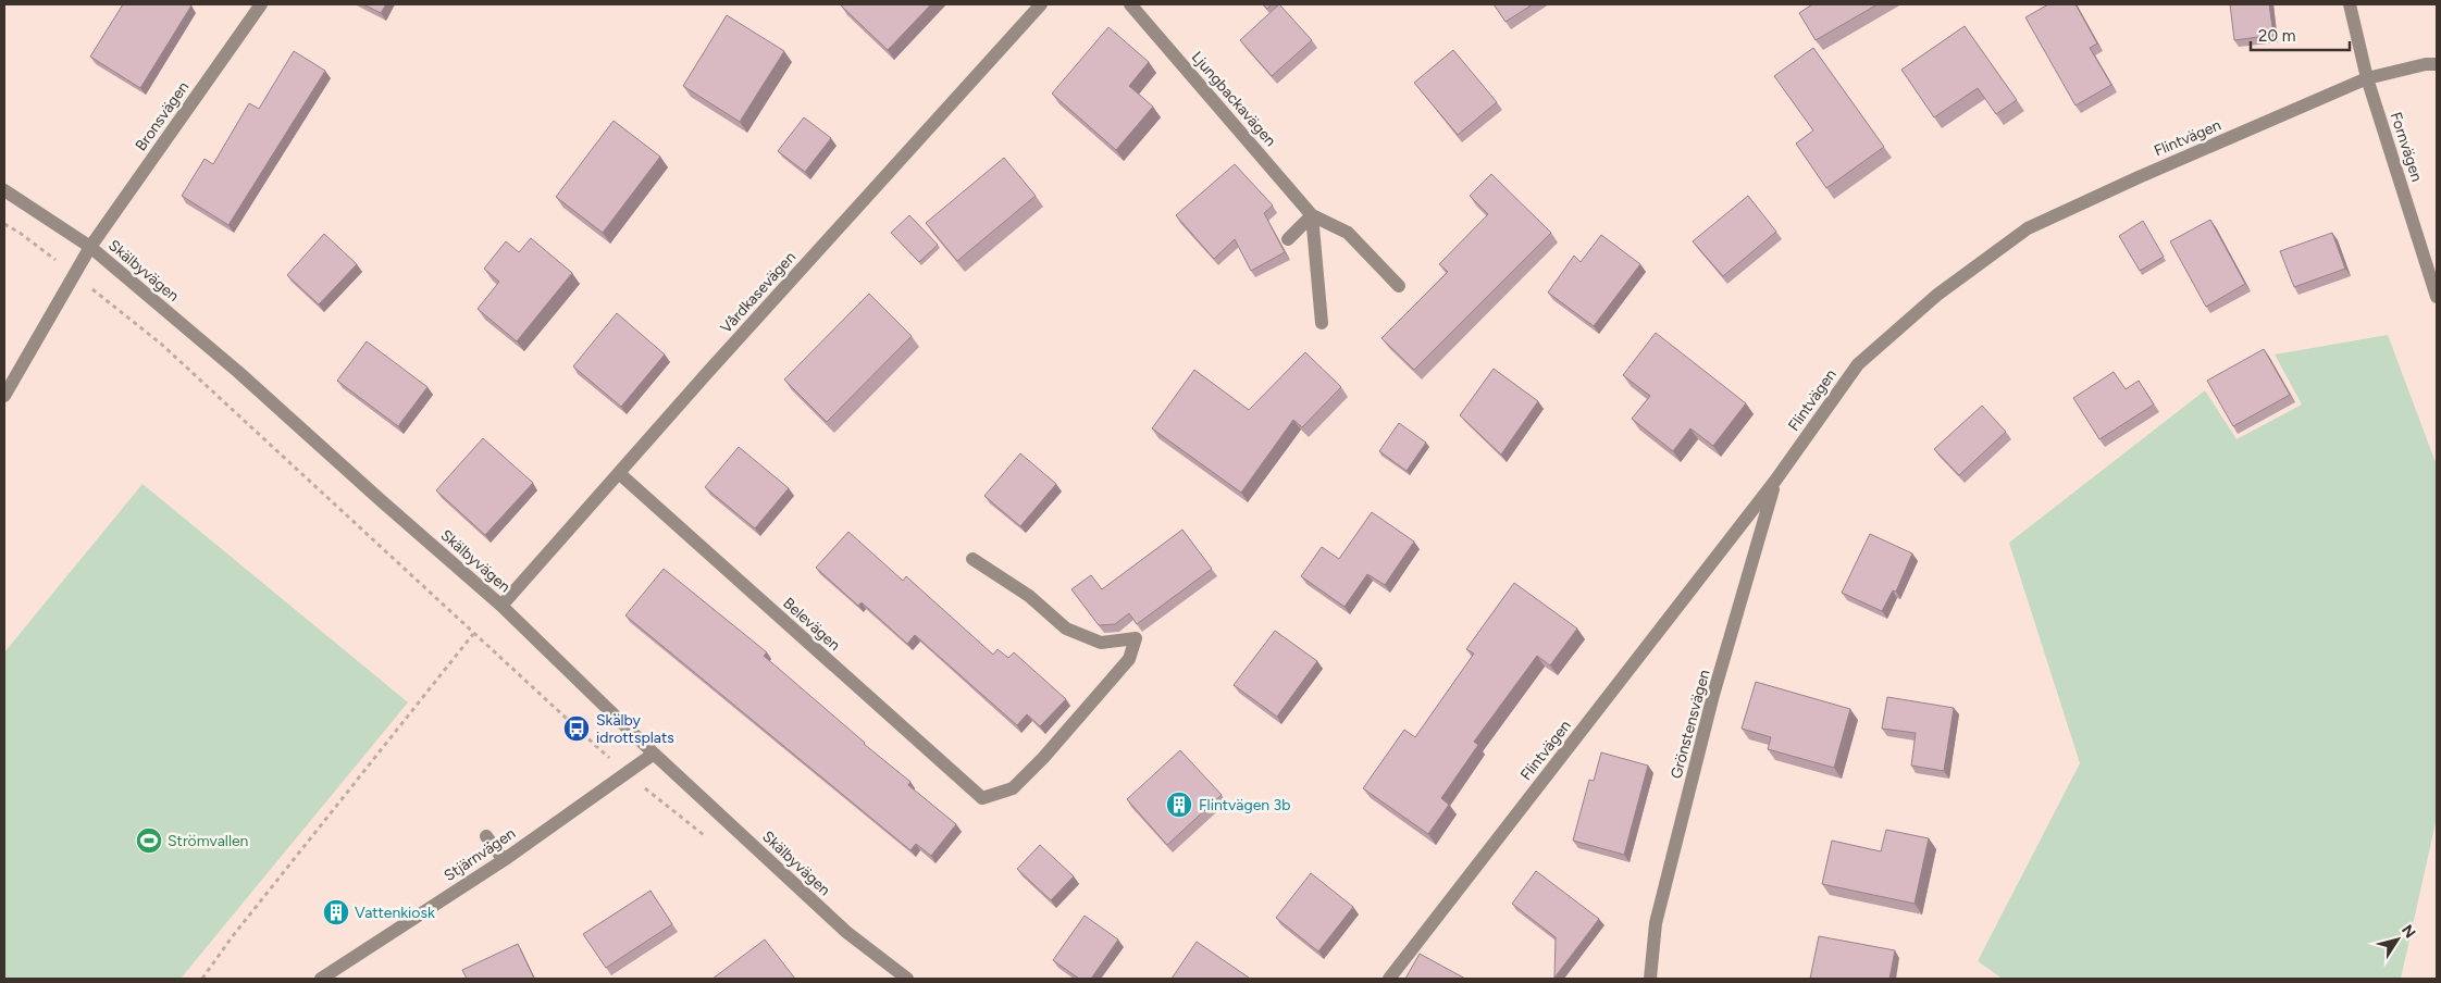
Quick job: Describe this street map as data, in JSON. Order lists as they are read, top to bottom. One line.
{"streets":{"street":["Ljungbackavägen","Bronsvägen","Flintvägen","Fornvägen","Skälbyvägen","Vårdkasevägen","Belevägen","Grönstensvägen","Stjärnvägen"]},"crossings":[["Bronsvägen","Skälbyvägen"],["Flintvägen","Fornvägen"],["Flintvägen","Grönstensvägen"],["Skälbyvägen","Vårdkasevägen"],["Skälbyvägen","Stjärnvägen"],["Vårdkasevägen","Belevägen"]],"places":{"bus stop":["Skälby idrottsplats"],"building":["Flintvägen 3b","Vattenkiosk"],"sports":["Strömvallen"]},"scale_bar":"20 m","north":"top right"}
